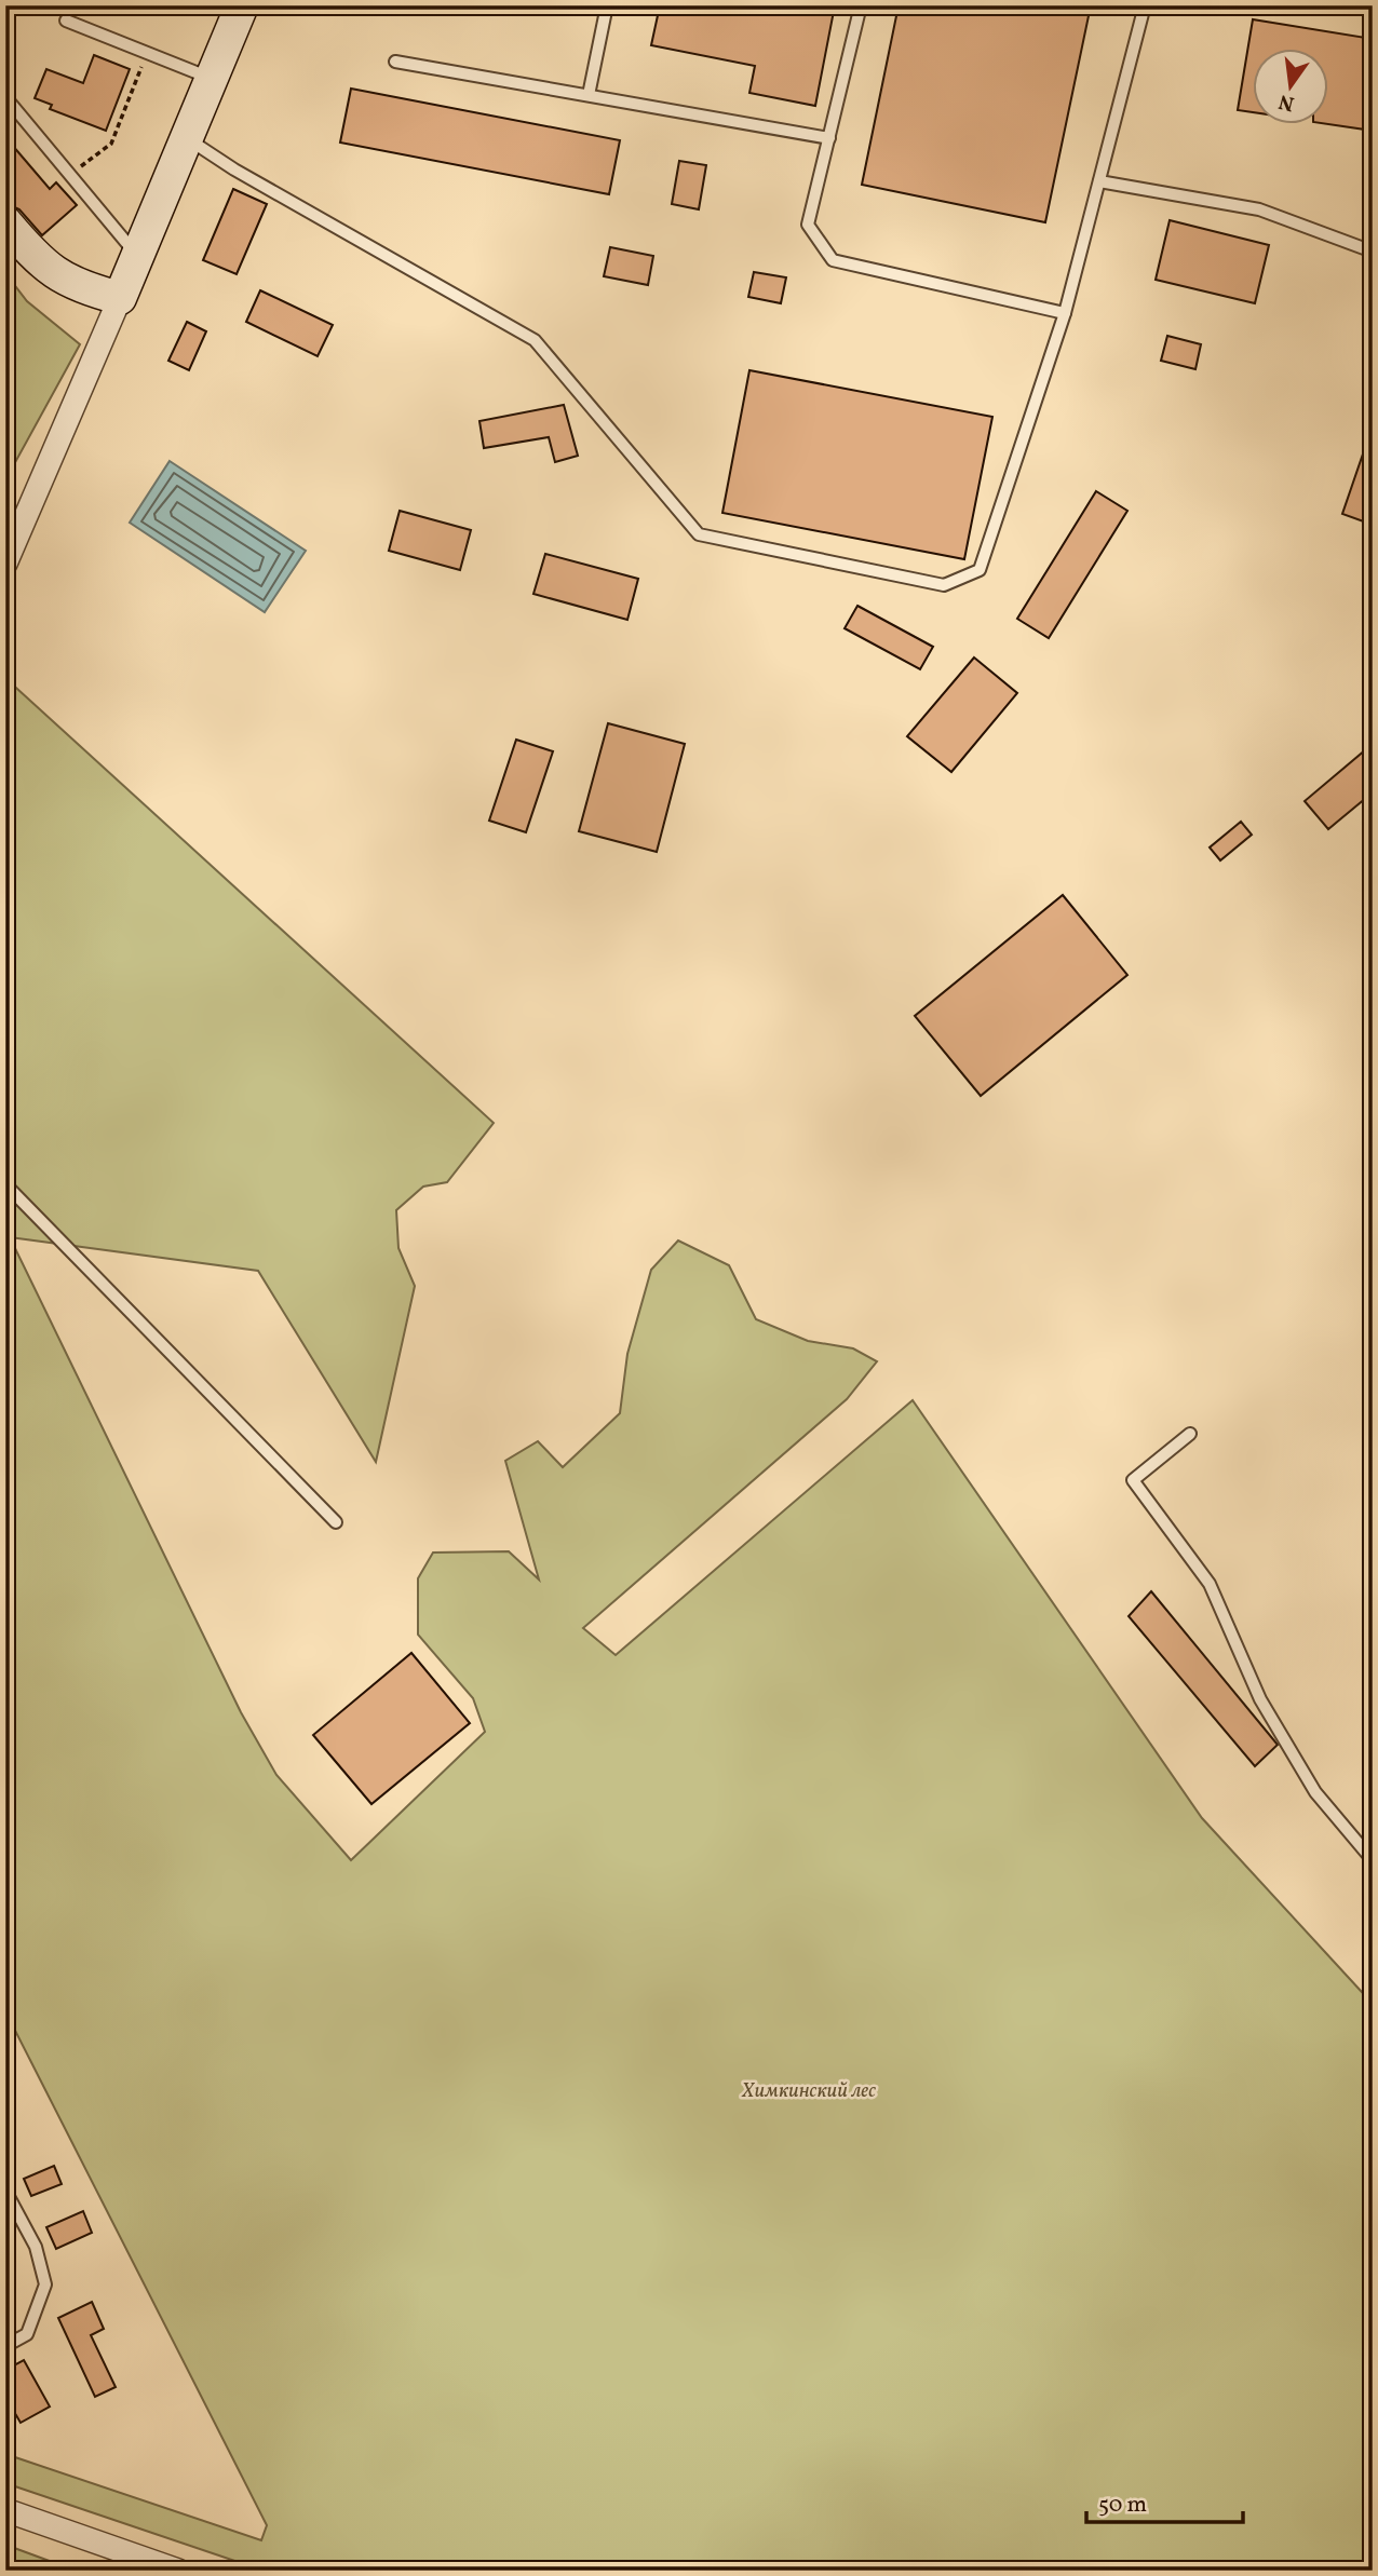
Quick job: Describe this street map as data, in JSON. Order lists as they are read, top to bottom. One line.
{"parks":["Химкинский лес"],"scale_bar":"50 m","north":"bottom"}
